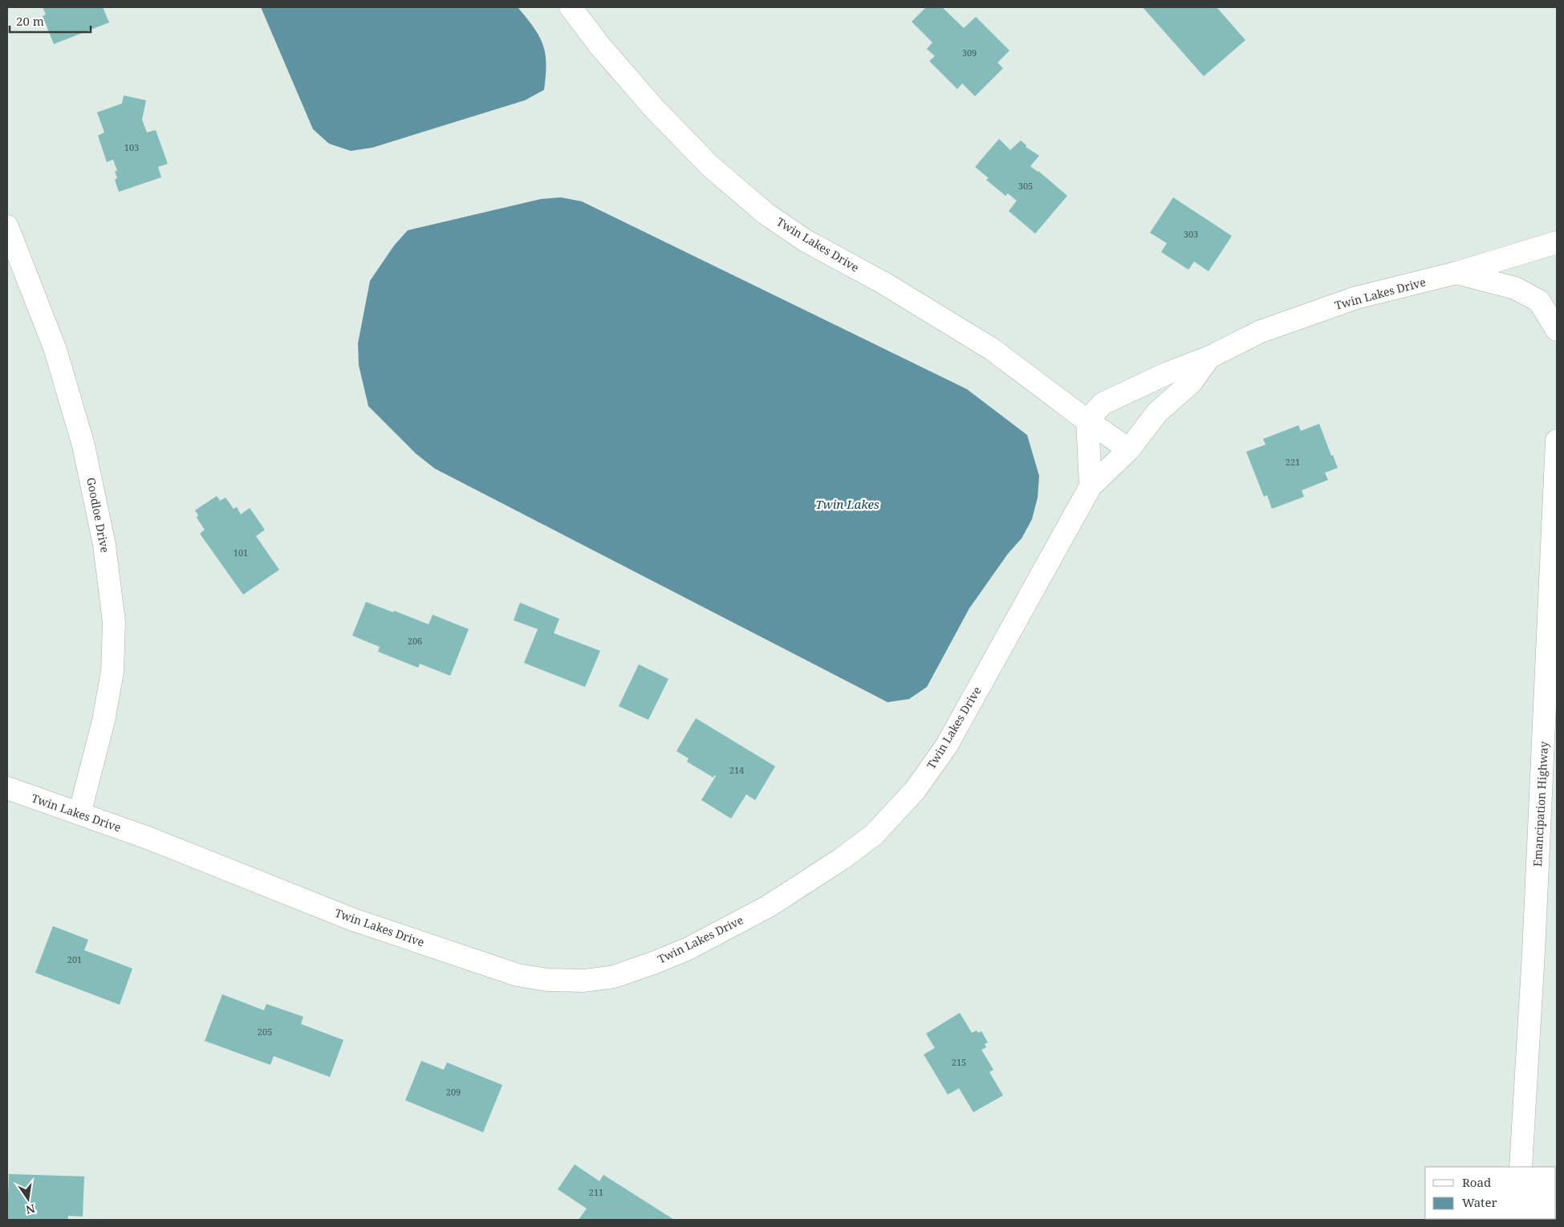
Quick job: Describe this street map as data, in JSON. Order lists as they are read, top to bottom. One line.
{"streets":{"street":["Twin Lakes Drive","Goodloe Drive","Emancipation Highway"]},"crossings":[["Twin Lakes Drive","Goodloe Drive"]],"water":["Twin Lakes"],"house_numbers":["309","103","305","303","221","101","206","214","201","205","215","209","211"],"legend":["Road","Water"],"scale_bar":"20 m","north":"bottom"}
